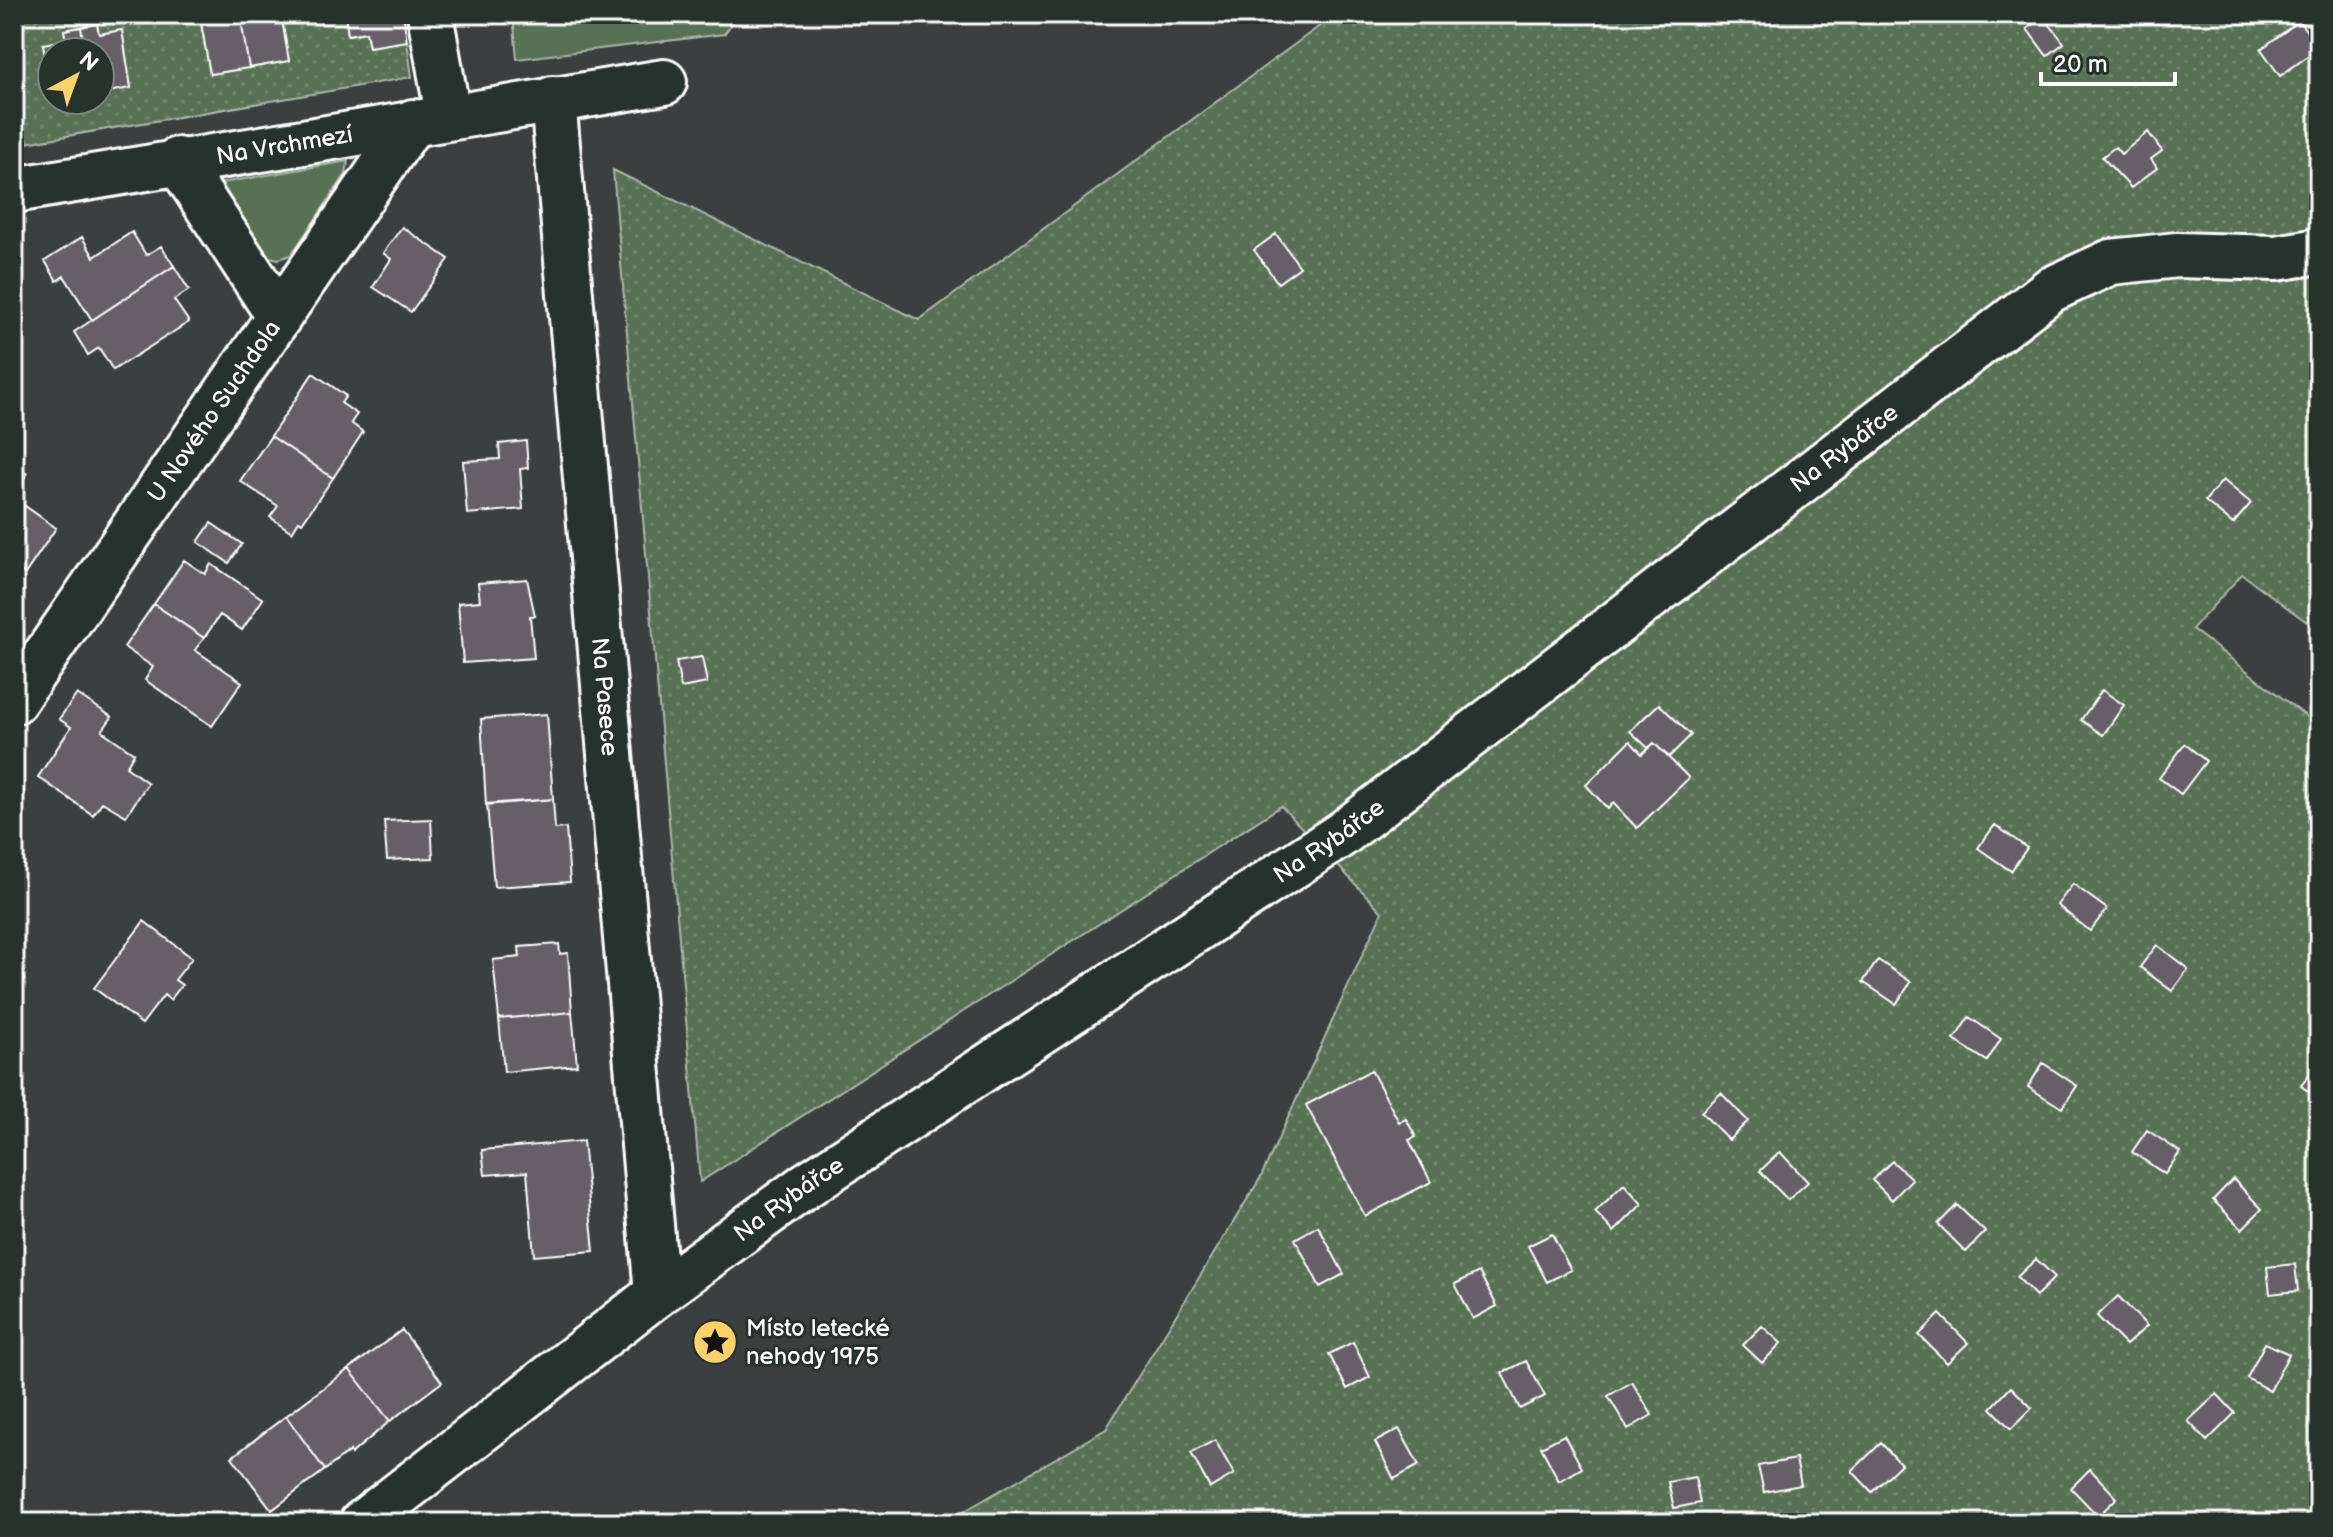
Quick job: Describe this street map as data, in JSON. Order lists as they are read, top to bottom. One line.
{"streets":{"street":["Na Vrchmezí","U Nového Suchdola","Na Rybářce","Na Pasece"]},"crossings":[["Na Vrchmezí","U Nového Suchdola"],["Na Vrchmezí","Na Pasece"],["Na Rybářce","Na Pasece"]],"places":{"place":["Místo letecké nehody 1975"]},"scale_bar":"20 m","north":"top right"}
